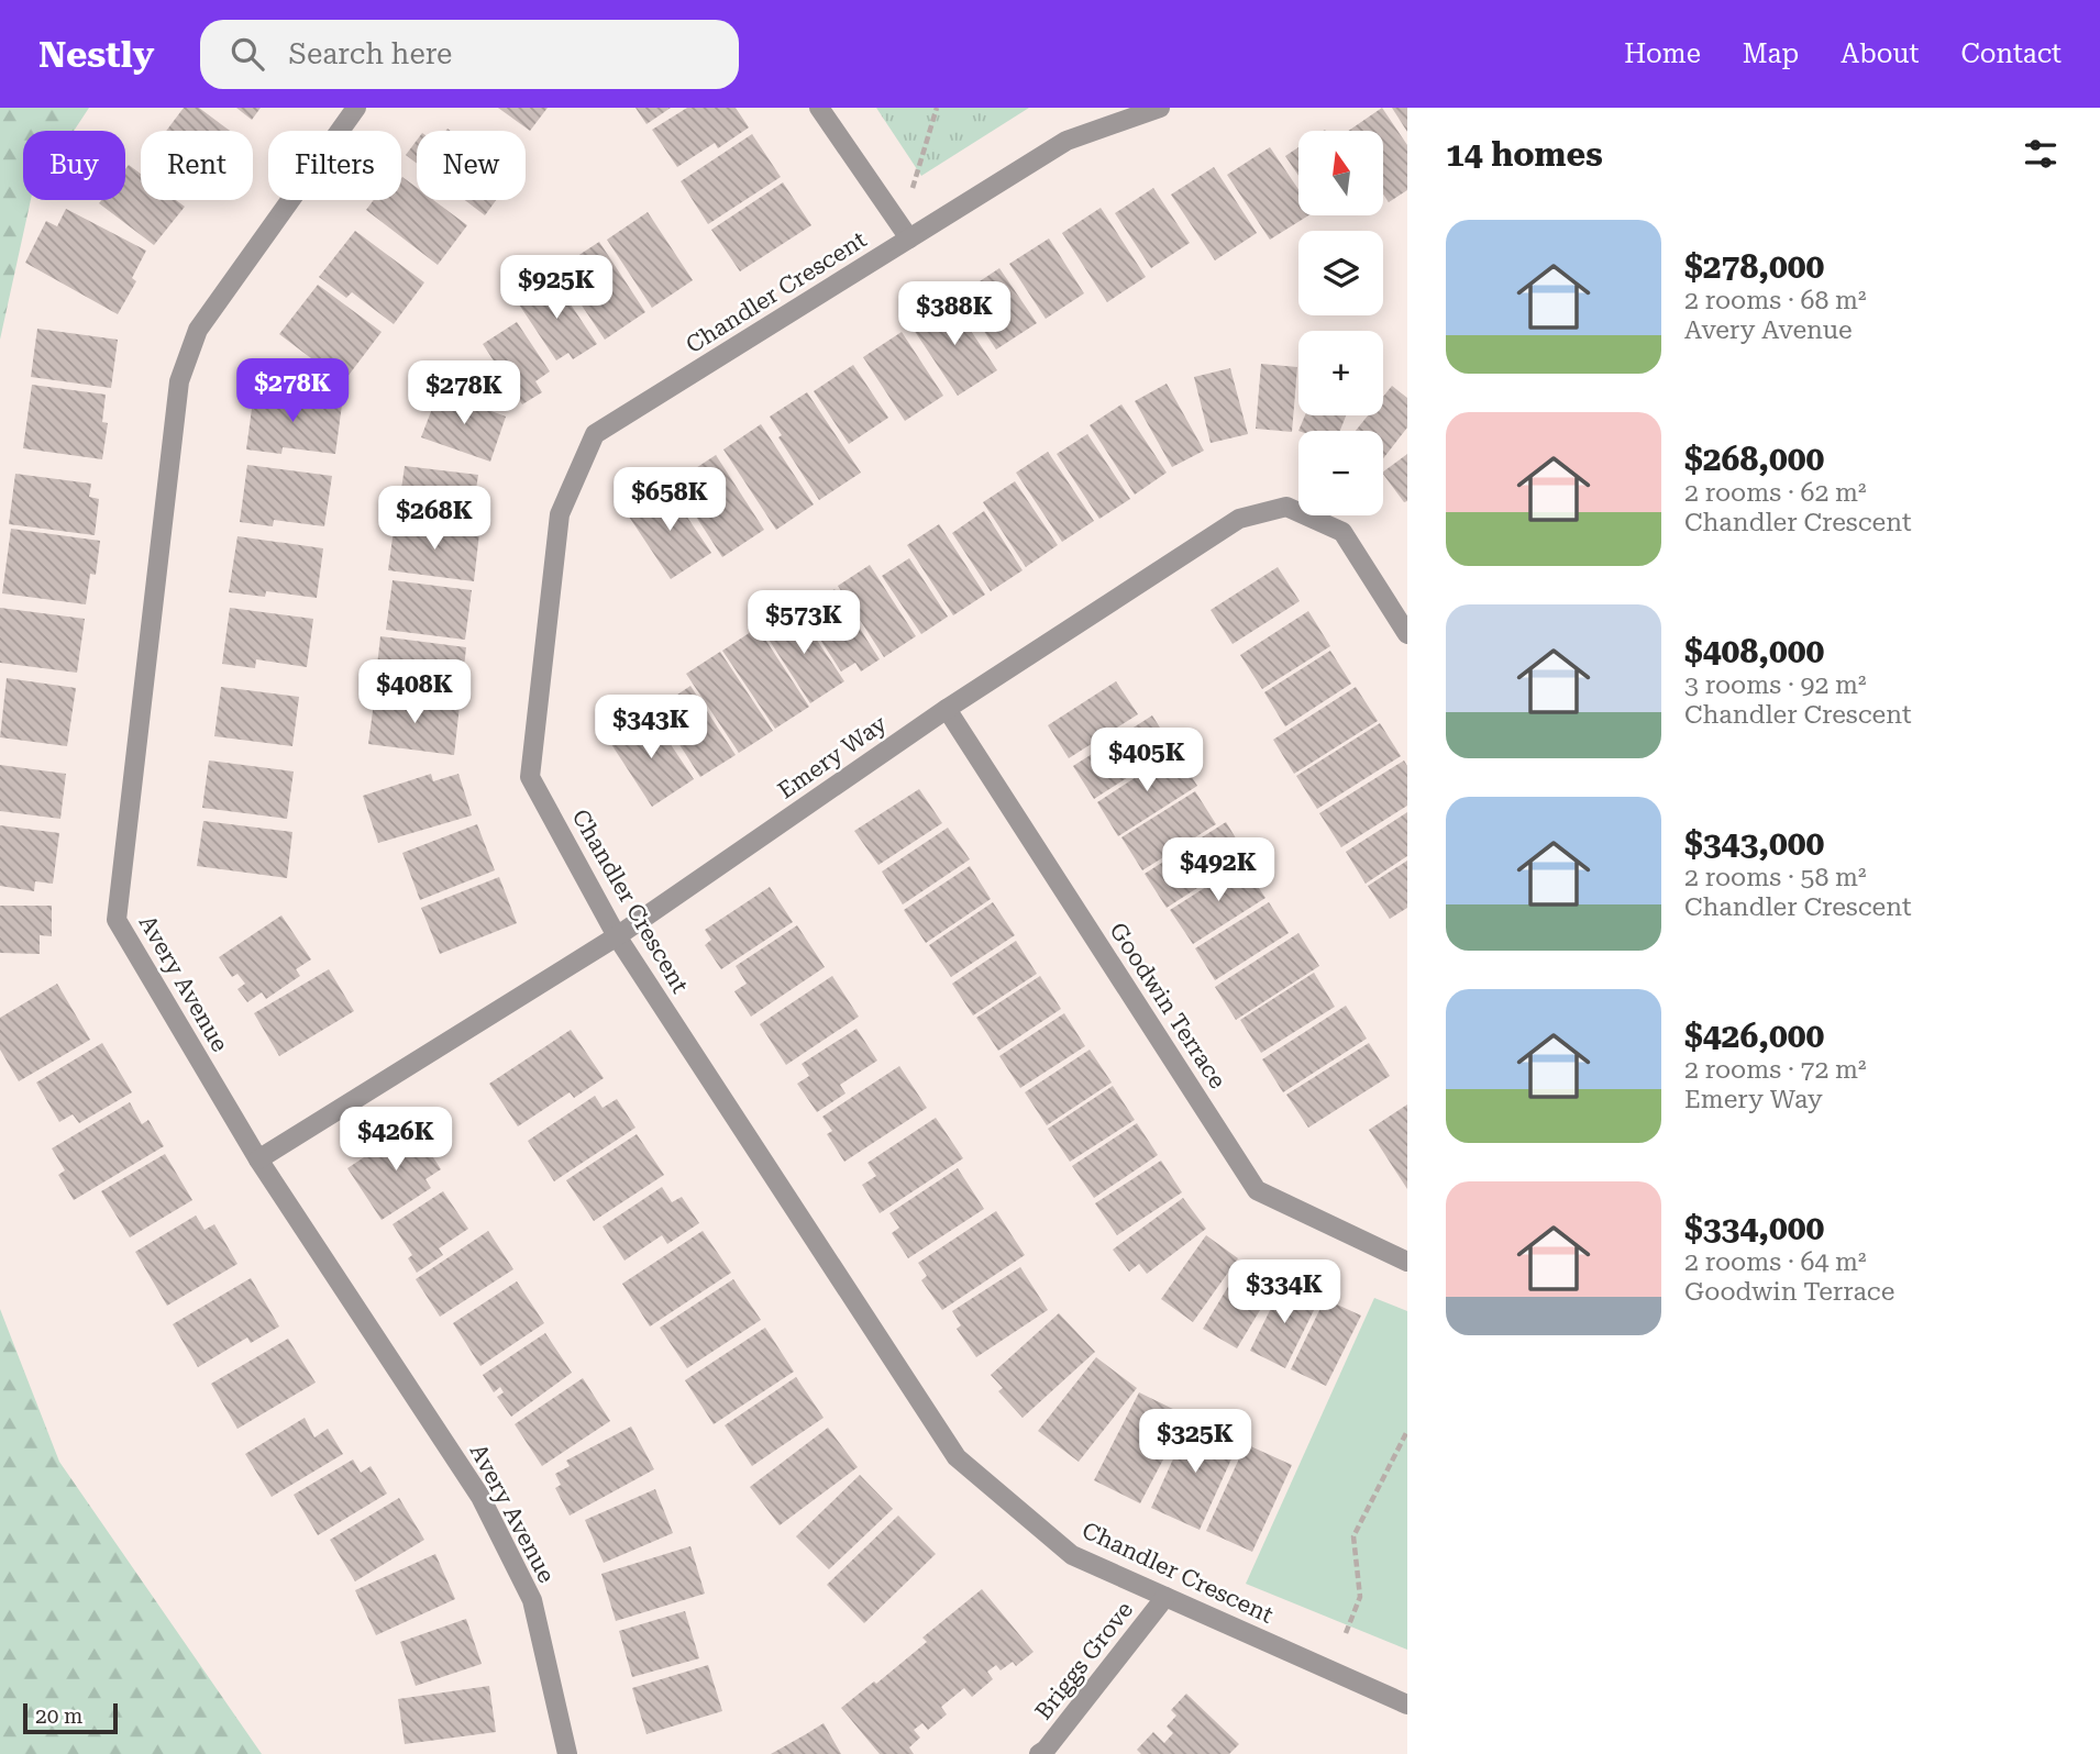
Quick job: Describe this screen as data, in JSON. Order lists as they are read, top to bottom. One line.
{"streets":{"street":["Chandler Crescent","Emery Way","Avery Avenue","Goodwin Terrace","Briggs Grove"]},"crossings":[["Chandler Crescent","Emery Way"],["Chandler Crescent","Briggs Grove"],["Emery Way","Avery Avenue"],["Emery Way","Goodwin Terrace"]],"scale_bar":"20 m","north":"top","page":{"header":"Nestly","search":"Search here","nav":["Home","Map","About","Contact"],"heading":"14 homes","map_buttons":["+","−"],"chip":["Buy","Rent","Filters","New"],"list":[{"name":"$278,000","note":"2 rooms · 68 m² · Avery Avenue"},{"name":"$268,000","note":"2 rooms · 62 m² · Chandler Crescent"},{"name":"$408,000","note":"3 rooms · 92 m² · Chandler Crescent"},{"name":"$343,000","note":"2 rooms · 58 m² · Chandler Crescent"},{"name":"$426,000","note":"2 rooms · 72 m² · Emery Way"},{"name":"$334,000","note":"2 rooms · 64 m² · Goodwin Terrace"}],"price":["$925K","$388K","$278K","$278K","$658K","$268K","$573K","$408K","$343K","$405K","$492K","$426K","$334K","$325K"],"scale":"20 m"}}
